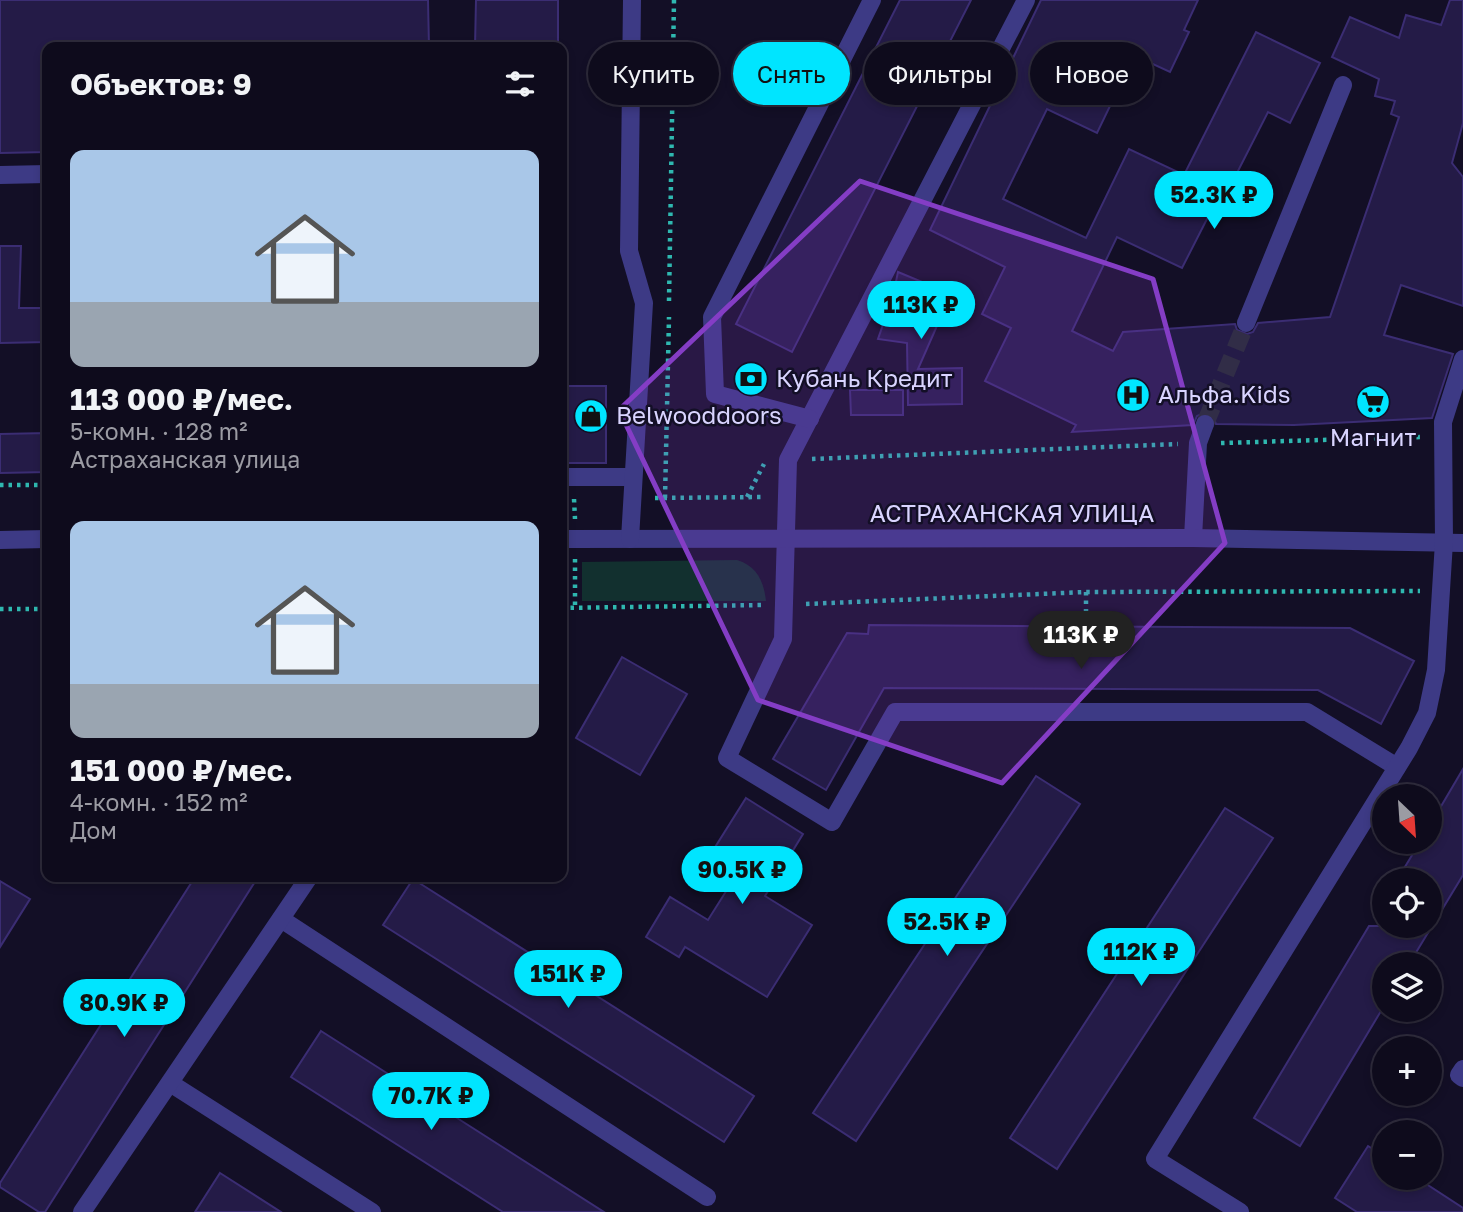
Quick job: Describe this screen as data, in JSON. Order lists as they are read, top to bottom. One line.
{"streets":{"street":["АСТРАХАНСКАЯ УЛИЦА"]},"places":{"bank":["Кубань Кредит"],"hospital":["Альфа.Kids"],"supermarket":["Магнит"],"shop":["Belwooddoors"]},"north":"bottom right","page":{"chip":["Купить","Снять","Фильтры","Новое"],"heading":"Объектов: 9","list":[{"name":"113 000 ₽/мес.","note":"5-комн. · 128 m² · Астраханская улица"},{"name":"151 000 ₽/мес.","note":"4-комн. · 152 m² · Дом"}],"price":["52.3K ₽","113K ₽","113K ₽","90.5K ₽","52.5K ₽","112K ₽","151K ₽","80.9K ₽","70.7K ₽"],"map_buttons":["+","−"]}}
